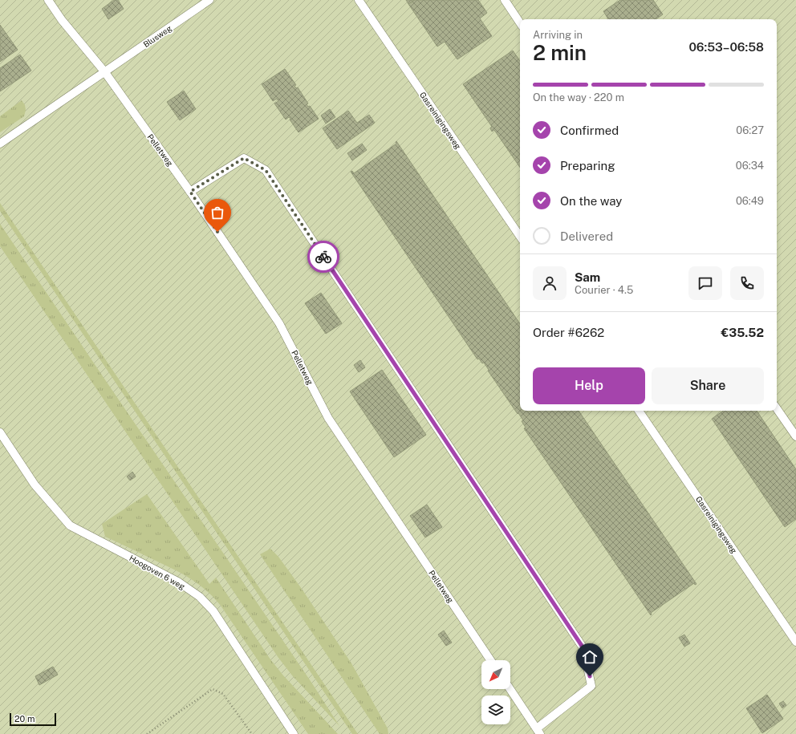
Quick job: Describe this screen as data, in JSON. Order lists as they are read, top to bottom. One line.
{"streets":{"lane":["Blusweg","Gasreinigingsweg","Pelletweg","Hoogoven 6 weg"]},"crossings":[["Blusweg","Pelletweg"]],"scale_bar":"20 m","north":"bottom left","page":{"heading":["2 min","Arriving in","06:53–06:58"],"panel":["Sam","Courier · 4.5","Order #6262","€35.52"],"bar":"On the way · 220 m","list":[["Confirmed","06:27"],["Preparing","06:34"],["On the way","06:49"],"Delivered"],"buttons":["Help","Share"],"scale":"20 m"}}
